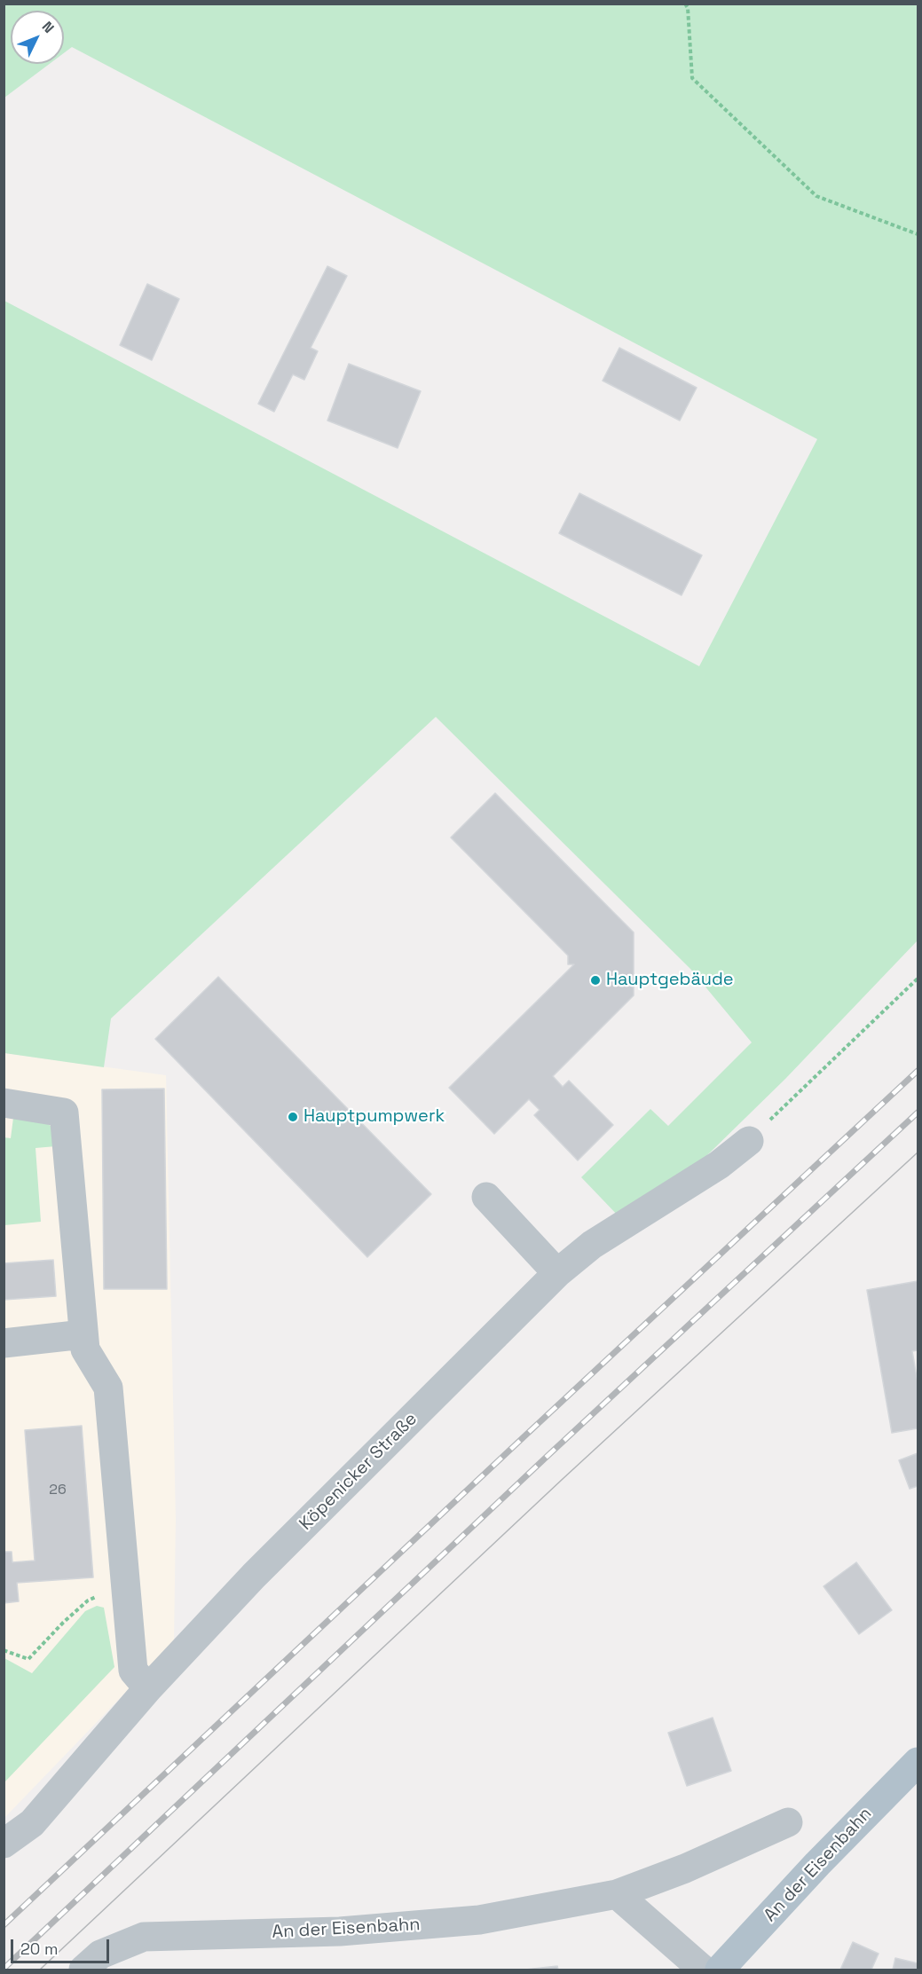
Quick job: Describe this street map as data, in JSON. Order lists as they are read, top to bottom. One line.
{"streets":{"main road":["An der Eisenbahn"],"street":["Köpenicker Straße"]},"places":["Hauptgebäude","Hauptpumpwerk"],"house_numbers":["26"],"scale_bar":"20 m","north":"top right"}
